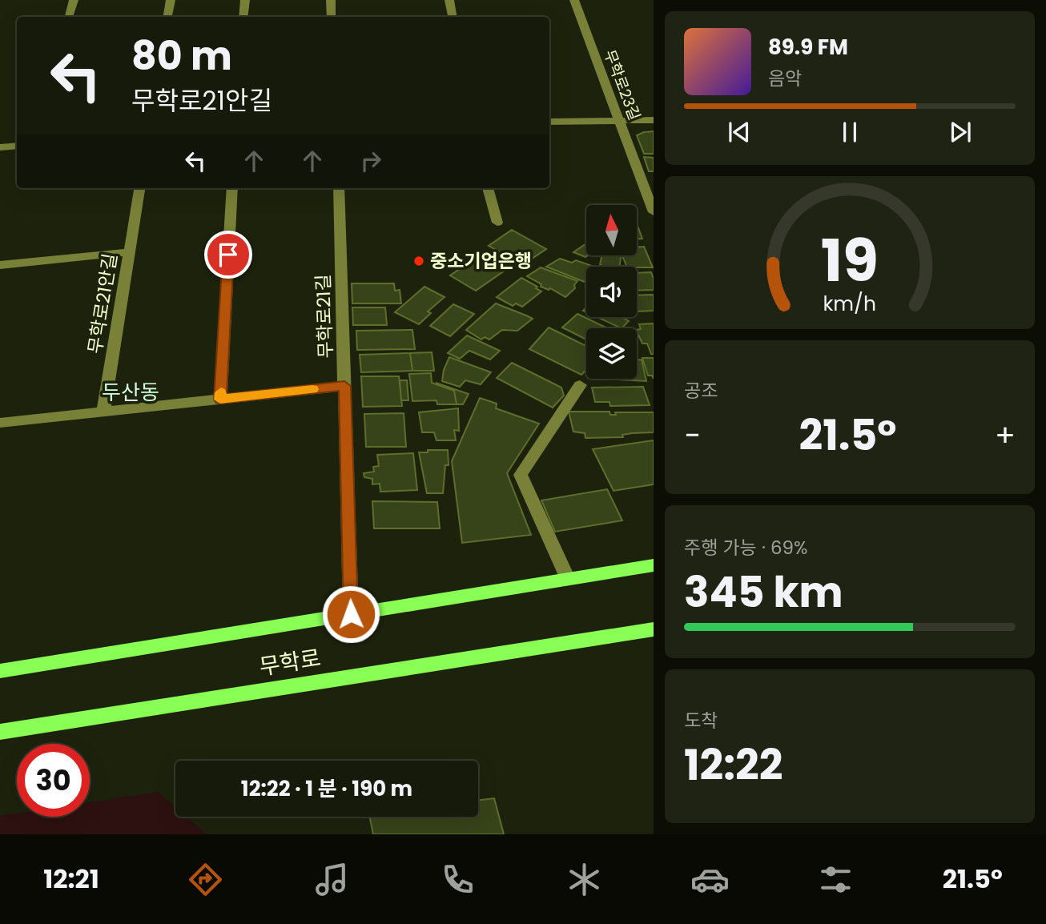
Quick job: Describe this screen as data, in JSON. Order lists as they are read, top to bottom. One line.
{"streets":{"main road":["무학로"],"street":["무학로23길","무학로21안길","무학로21길"]},"crossings":[["무학로21길","무학로"]],"districts":["두산동"],"places":["중소기업은행"],"north":"top","page":{"turn":["80 m","무학로21안길"],"song":["89.9 FM","음악"],"tile":["공조",["주행 가능 · 69%","345 km"],["도착","12:22"]],"heat":["−","21.5°","+"],"limit":"30","trip":"12:22 · 1 분 · 190 m","tabs":["12:21","21.5°"],"gauge":["19","km/h"]}}
